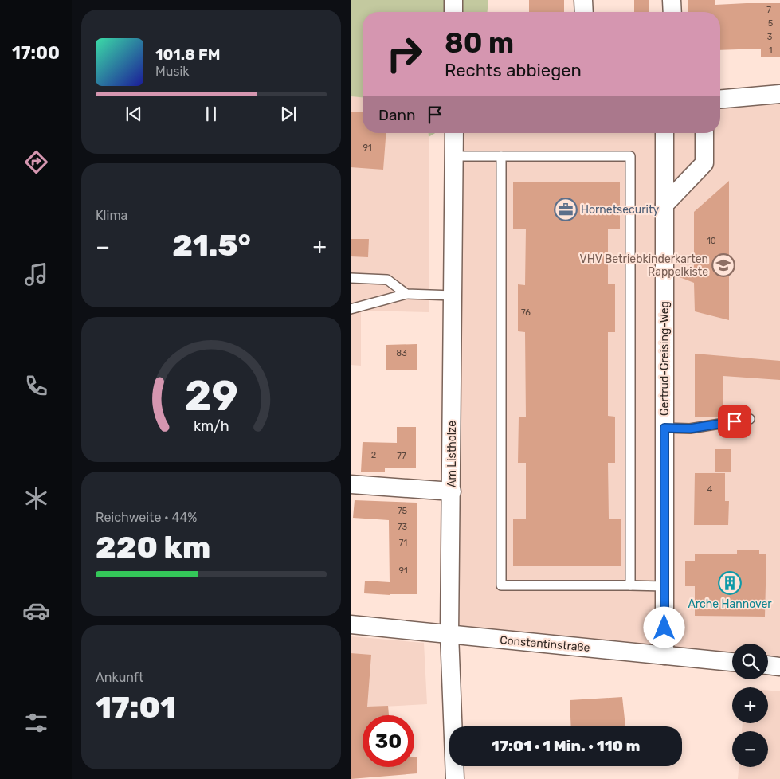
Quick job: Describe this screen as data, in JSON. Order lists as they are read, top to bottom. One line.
{"streets":{"street":["Gertrud-Greising-Weg","Am Listholze","Constantinstraße"]},"crossings":[["Gertrud-Greising-Weg","Constantinstraße"],["Am Listholze","Constantinstraße"]],"places":{"office":["Hornetsecurity"],"school or university":["VHV Betriebkinderkarten Rappelkiste"],"building":["Arche Hannover"]},"house_numbers":["7","5","3","1","91","10","76","83","2","77","4","75","73","71","91"],"page":{"tabs":"17:00","turn":["80 m","Rechts abbiegen"],"song":["101.8 FM","Musik"],"then":"Dann","tile":["Klima",["Reichweite · 44%","220 km"],["Ankunft","17:01"]],"heat":["−","21.5°","+"],"map_buttons":["+","−"],"limit":"30","trip":"17:01 · 1 Min. · 110 m","gauge":["29","km/h"]}}
